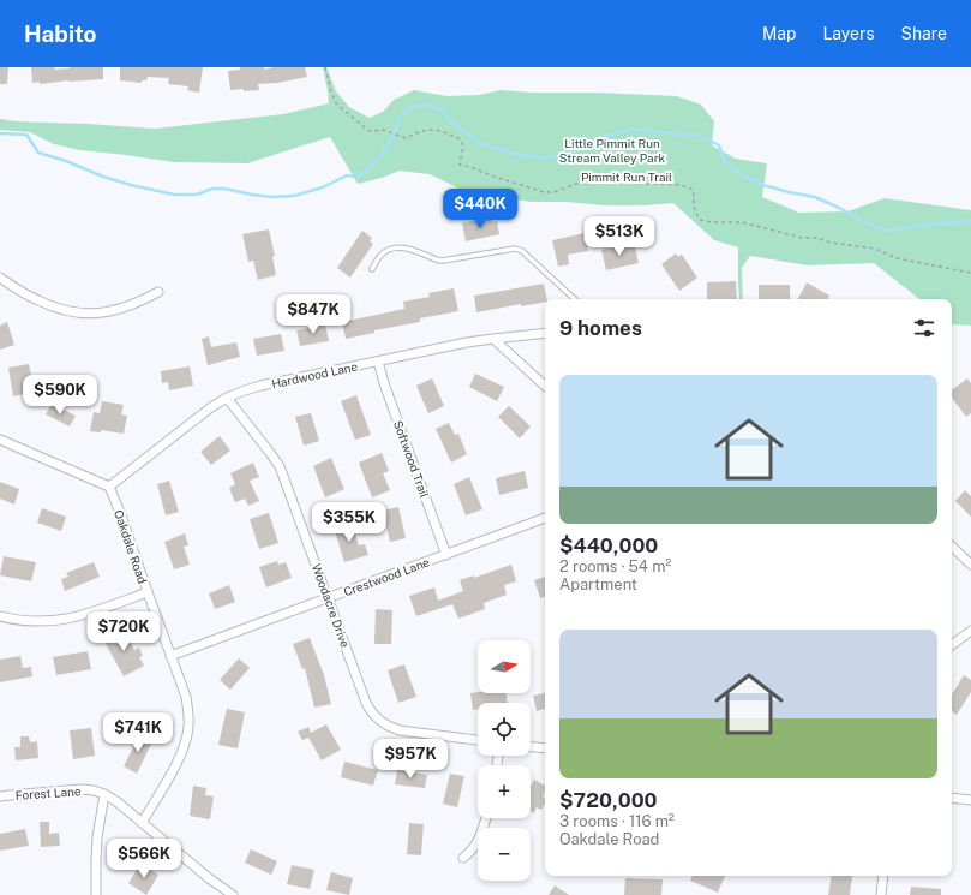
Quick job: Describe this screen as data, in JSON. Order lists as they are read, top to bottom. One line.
{"streets":{"street":["Hardwood Lane","Softwood Trail","Oakdale Road","Crestwood Lane","Woodacre Drive","Forest Lane"],"path":["Pimmit Run Trail"]},"crossings":[["Hardwood Lane","Softwood Trail"],["Hardwood Lane","Oakdale Road"],["Hardwood Lane","Woodacre Drive"],["Softwood Trail","Crestwood Lane"],["Oakdale Road","Crestwood Lane"],["Oakdale Road","Forest Lane"],["Crestwood Lane","Woodacre Drive"]],"parks":["Little Pimmit Run Stream Valley Park"],"north":"right","page":{"header":"Habito","nav":["Map","Layers","Share"],"price":["$440K","$513K","$847K","$590K","$355K","$720K","$741K","$957K","$566K"],"heading":"9 homes","list":[{"name":"$440,000","note":"2 rooms · 54 m² · Apartment"},{"name":"$720,000","note":"3 rooms · 116 m² · Oakdale Road"}],"map_buttons":["+","−"]}}
